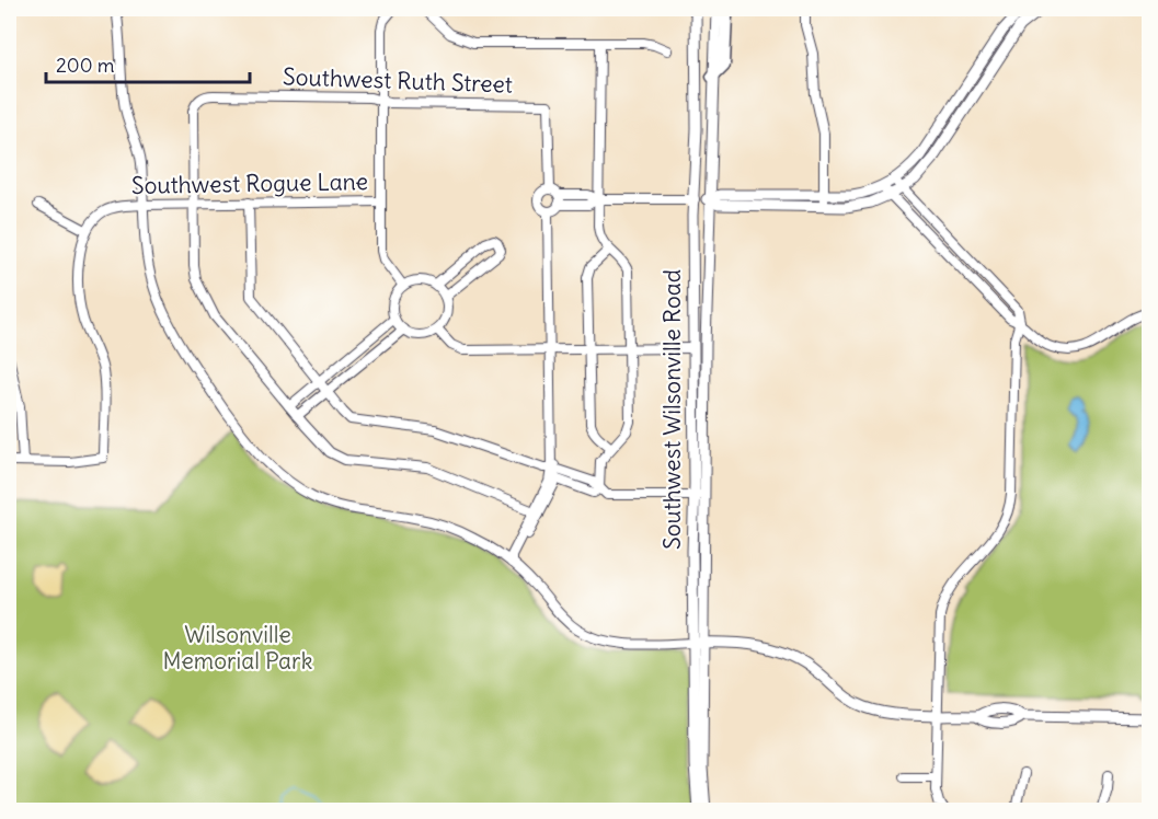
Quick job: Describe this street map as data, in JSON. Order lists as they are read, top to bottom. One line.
{"streets":{"main road":["Southwest Wilsonville Road"],"street":["Southwest Ruth Street","Southwest Rogue Lane"]},"crossings":[["Southwest Ruth Street","Southwest Rogue Lane"]],"parks":["Wilsonville Memorial Park"],"scale_bar":"200 m"}
